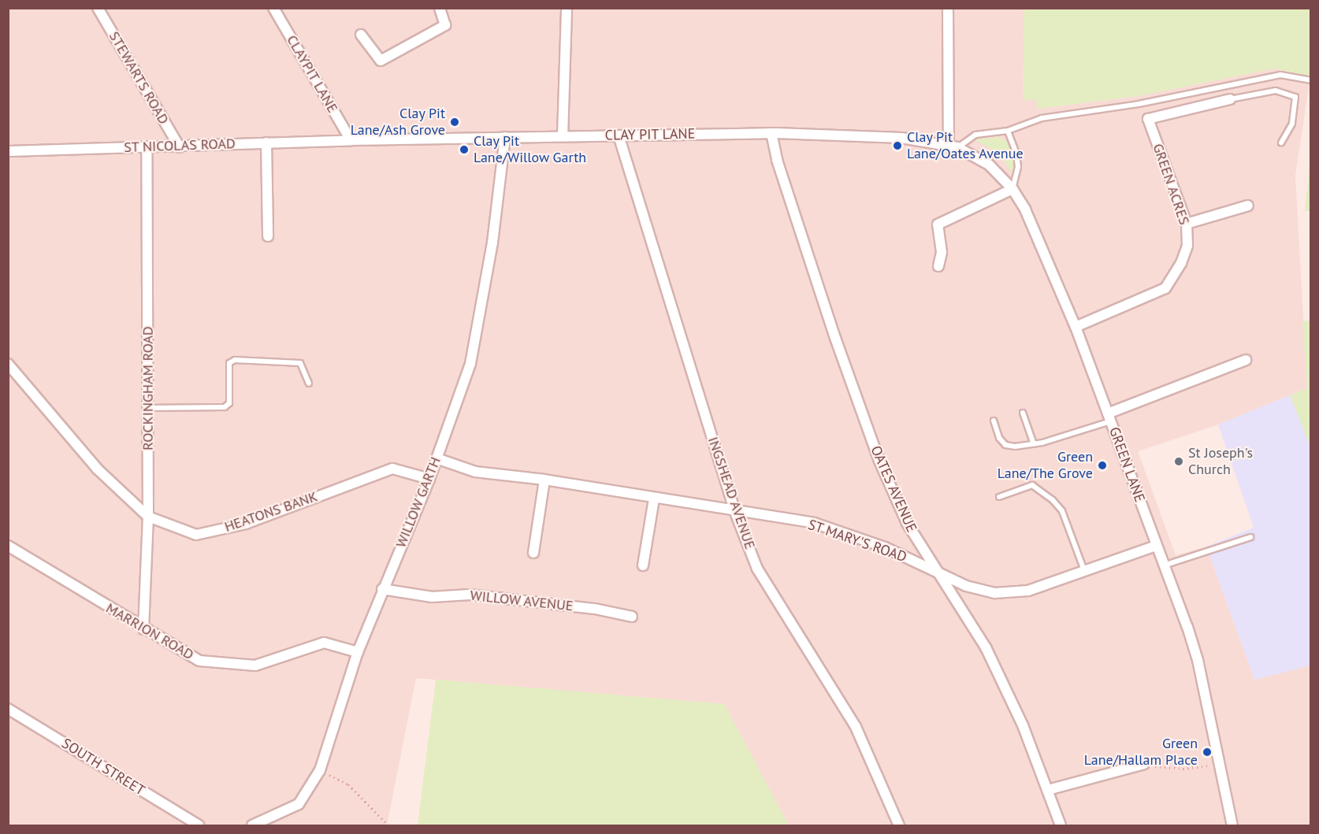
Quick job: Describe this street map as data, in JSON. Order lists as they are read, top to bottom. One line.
{"streets":{"street":["CLAYPIT LANE","STEWARTS ROAD","CLAY PIT LANE","ST NICOLAS ROAD","GREEN ACRES","ROCKINGHAM ROAD","GREEN LANE","OATES AVENUE","INGSHEAD AVENUE","WILLOW GARTH","HEATONS BANK","ST MARY'S ROAD","WILLOW AVENUE","MARRION ROAD","SOUTH STREET"]},"crossings":[["CLAYPIT LANE","CLAY PIT LANE"],["CLAYPIT LANE","ST NICOLAS ROAD"],["STEWARTS ROAD","ST NICOLAS ROAD"],["CLAY PIT LANE","ST NICOLAS ROAD"],["CLAY PIT LANE","GREEN LANE"],["CLAY PIT LANE","OATES AVENUE"],["CLAY PIT LANE","INGSHEAD AVENUE"],["CLAY PIT LANE","WILLOW GARTH"],["ST NICOLAS ROAD","ROCKINGHAM ROAD"],["GREEN ACRES","GREEN LANE"],["ROCKINGHAM ROAD","HEATONS BANK"],["ROCKINGHAM ROAD","MARRION ROAD"],["GREEN LANE","ST MARY'S ROAD"],["OATES AVENUE","ST MARY'S ROAD"],["INGSHEAD AVENUE","ST MARY'S ROAD"],["WILLOW GARTH","HEATONS BANK"],["WILLOW GARTH","ST MARY'S ROAD"],["WILLOW GARTH","WILLOW AVENUE"],["WILLOW GARTH","MARRION ROAD"]],"places":["Clay Pit Lane/Ash Grove","Clay Pit Lane/Oates Avenue","Clay Pit Lane/Willow Garth","St Joseph's Church","Green Lane/The Grove","Green Lane/Hallam Place"]}
